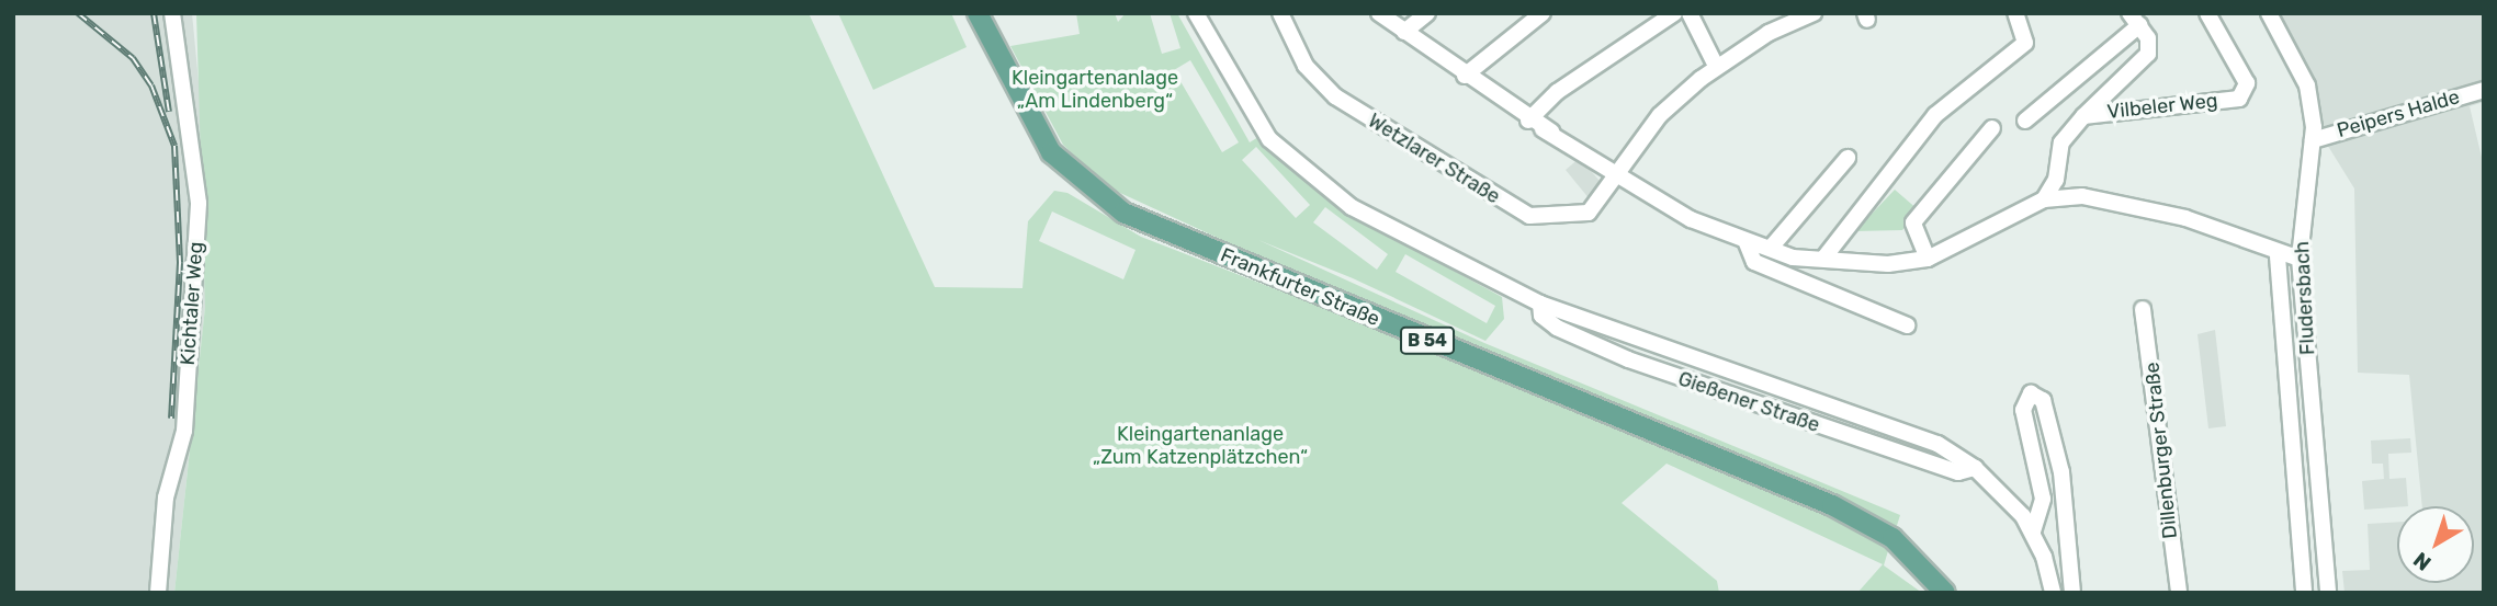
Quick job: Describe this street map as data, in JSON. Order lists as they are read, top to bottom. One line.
{"streets":{"main road":["Frankfurter Straße","B 54"],"street":["Vilbeler Weg","Peipers Halde","Wetzlarer Straße","Fludersbach","Kichtaler Weg","Gießener Straße","Dillenburger Straße"]},"crossings":[["Peipers Halde","Fludersbach"]],"parks":["Kleingartenanlage „Am Lindenberg“","Kleingartenanlage „Zum Katzenplätzchen“"],"north":"bottom left"}
